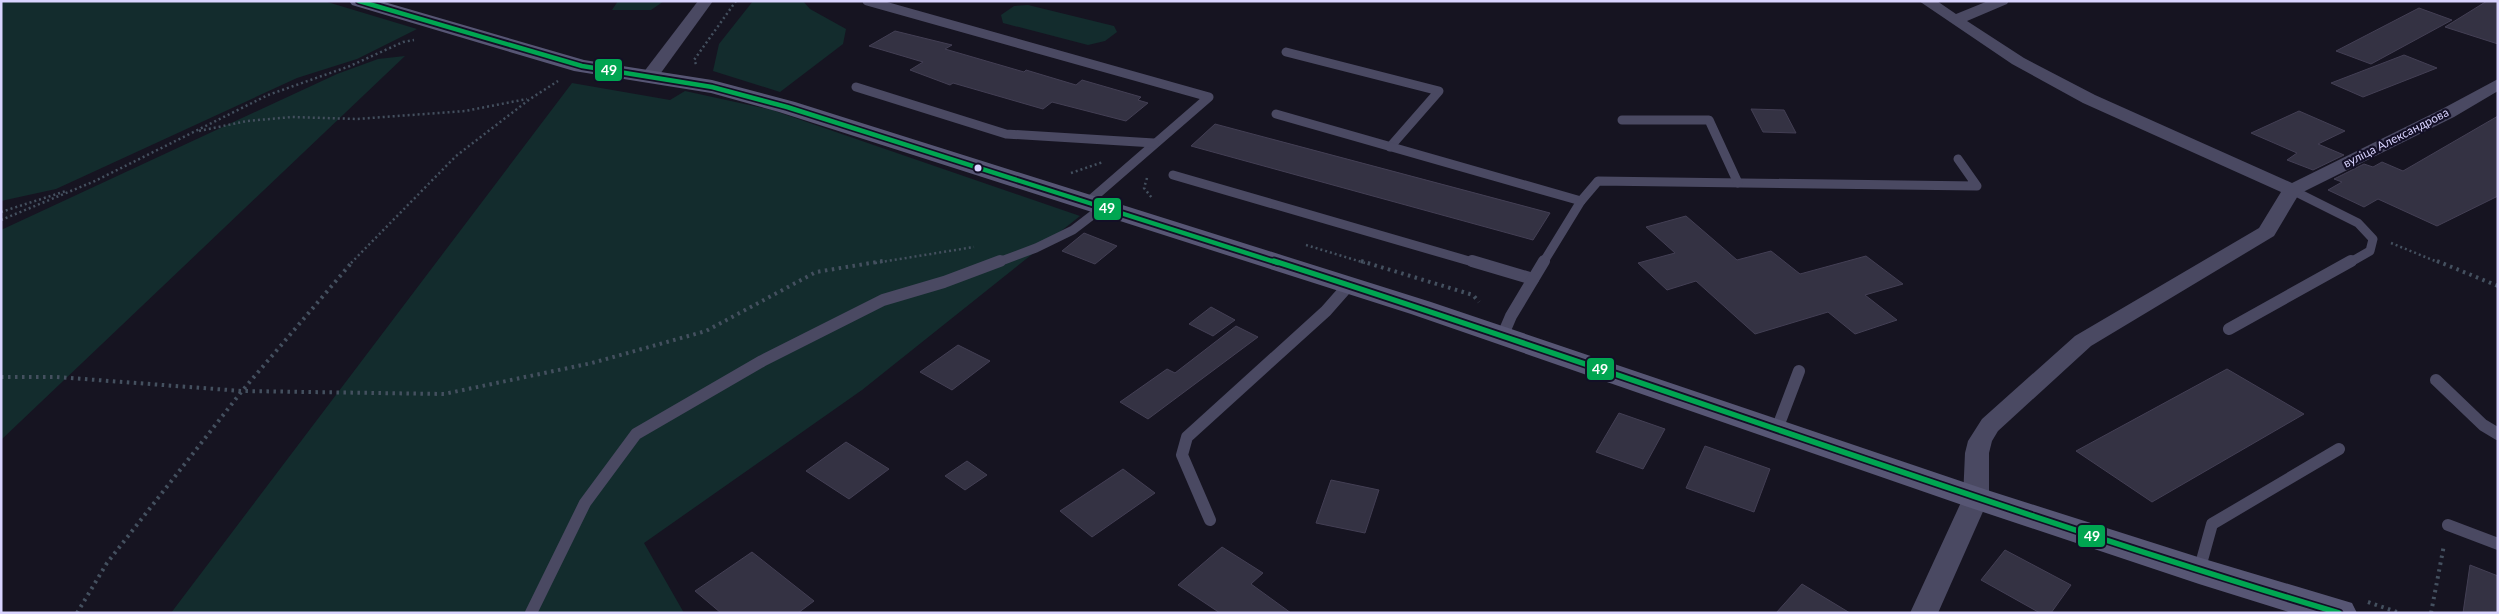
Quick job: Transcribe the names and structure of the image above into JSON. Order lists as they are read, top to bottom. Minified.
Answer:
{"streets":{"street":["вуліца Александрова"]},"lines":["transit line 49"]}
